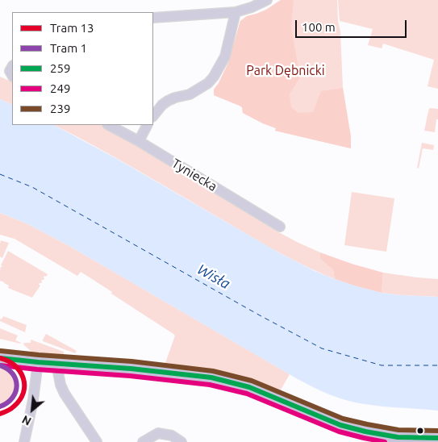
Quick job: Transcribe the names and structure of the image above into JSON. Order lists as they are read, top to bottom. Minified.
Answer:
{"streets":{"street":["Tyniecka"]},"water":["Wisła"],"parks":["Park Dębnicki"],"lines":["transit line 239","tram line 13","transit line 259","tram line 1","transit line 249"],"legend":["Tram 13","Tram 1","259","249","239"],"scale_bar":"100 m","north":"bottom left"}
